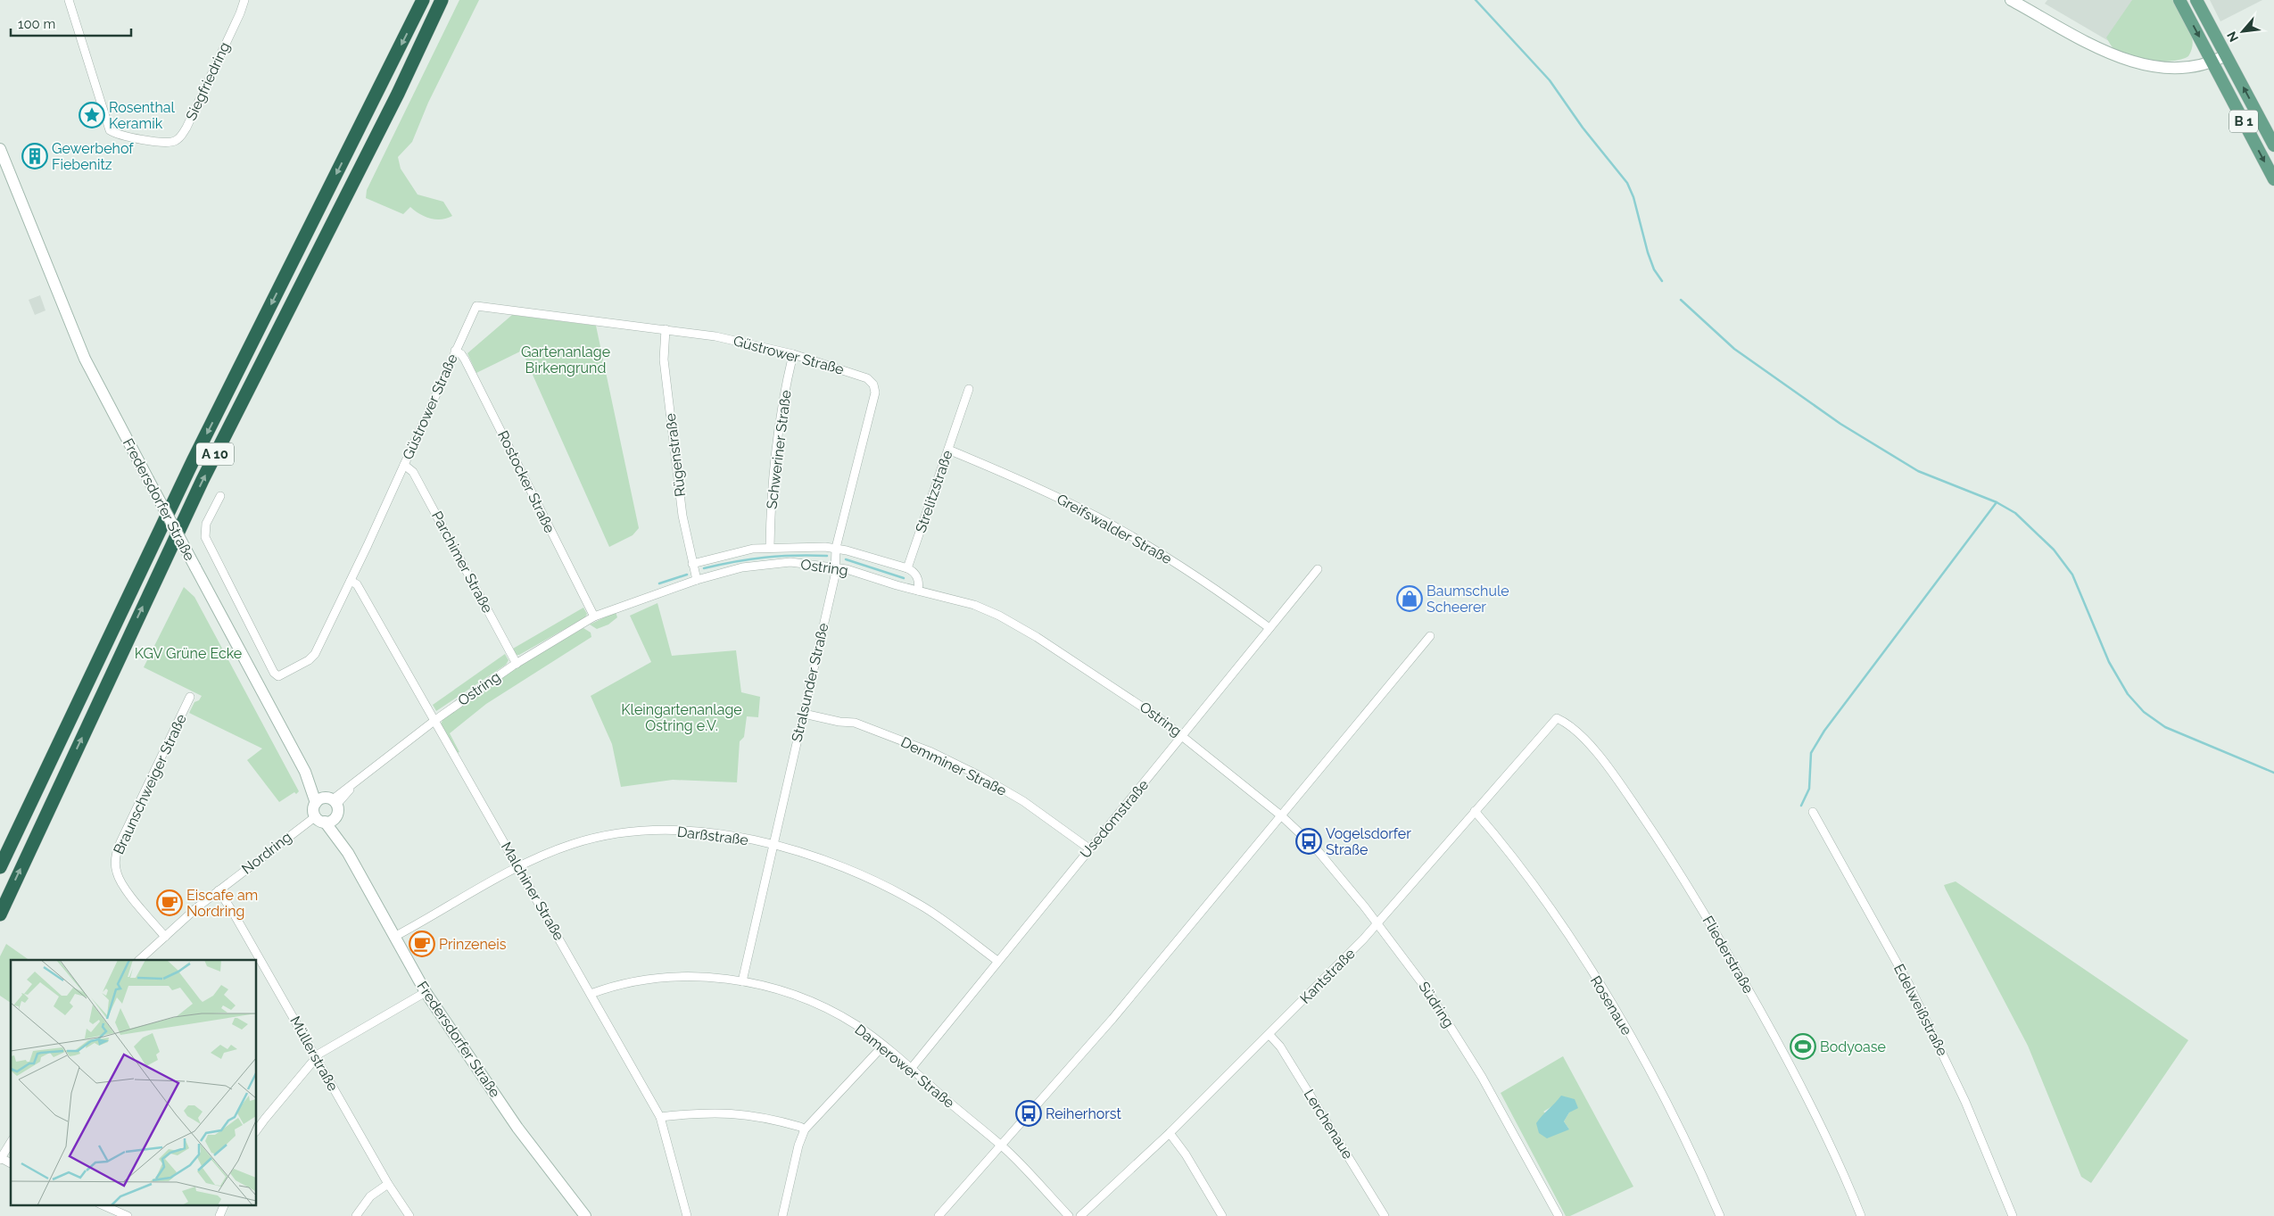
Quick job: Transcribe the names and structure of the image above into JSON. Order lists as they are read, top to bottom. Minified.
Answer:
{"streets":{"highway":["A 10"],"main road":["B 1"],"street":["Siegfriedring","Güstrower Straße","Schweriner Straße","Rügenstraße","Rostocker Straße","Strelitzstraße","Fredersdorfer Straße","Greifswalder Straße","Parchimer Straße","Ostring","Stralsunder Straße","Demminer Straße","Braunschweiger Straße","Usedomstraße","Darßstraße","Nordring","Malchiner Straße","Fliederstraße","Kantstraße","Südring","Rosenaue","Edelweißstraße","Müllerstraße","Damerower Straße","Lerchenaue"]},"crossings":[["Güstrower Straße","Schweriner Straße"],["Güstrower Straße","Rügenstraße"],["Güstrower Straße","Rostocker Straße"],["Güstrower Straße","Parchimer Straße"],["Güstrower Straße","Stralsunder Straße"],["Güstrower Straße","Malchiner Straße"],["Schweriner Straße","Ostring"],["Rügenstraße","Ostring"],["Rostocker Straße","Ostring"],["Strelitzstraße","Greifswalder Straße"],["Strelitzstraße","Ostring"],["Fredersdorfer Straße","Ostring"],["Fredersdorfer Straße","Darßstraße"],["Fredersdorfer Straße","Nordring"],["Greifswalder Straße","Usedomstraße"],["Parchimer Straße","Ostring"],["Ostring","Stralsunder Straße"],["Ostring","Usedomstraße"],["Ostring","Malchiner Straße"],["Ostring","Südring"],["Stralsunder Straße","Demminer Straße"],["Stralsunder Straße","Darßstraße"],["Stralsunder Straße","Damerower Straße"],["Demminer Straße","Usedomstraße"],["Braunschweiger Straße","Nordring"],["Usedomstraße","Darßstraße"],["Usedomstraße","Damerower Straße"],["Darßstraße","Malchiner Straße"],["Nordring","Müllerstraße"],["Malchiner Straße","Damerower Straße"],["Fliederstraße","Kantstraße"],["Kantstraße","Südring"],["Kantstraße","Rosenaue"],["Kantstraße","Lerchenaue"]],"parks":["Gartenanlage Birkengrund","KGV Grüne Ecke","Kleingartenanlage Ostring e.V."],"places":{"place":["Rosenthal Keramik"],"building":["Gewerbehof Fiebenitz"],"shop":["Baumschule Scheerer"],"bus stop":["Vogelsdorfer Straße","Reiherhorst"],"cafe":["Eiscafe am Nordring","Prinzeneis"],"sports":["Bodyoase"]},"scale_bar":"100 m","north":"bottom left"}
